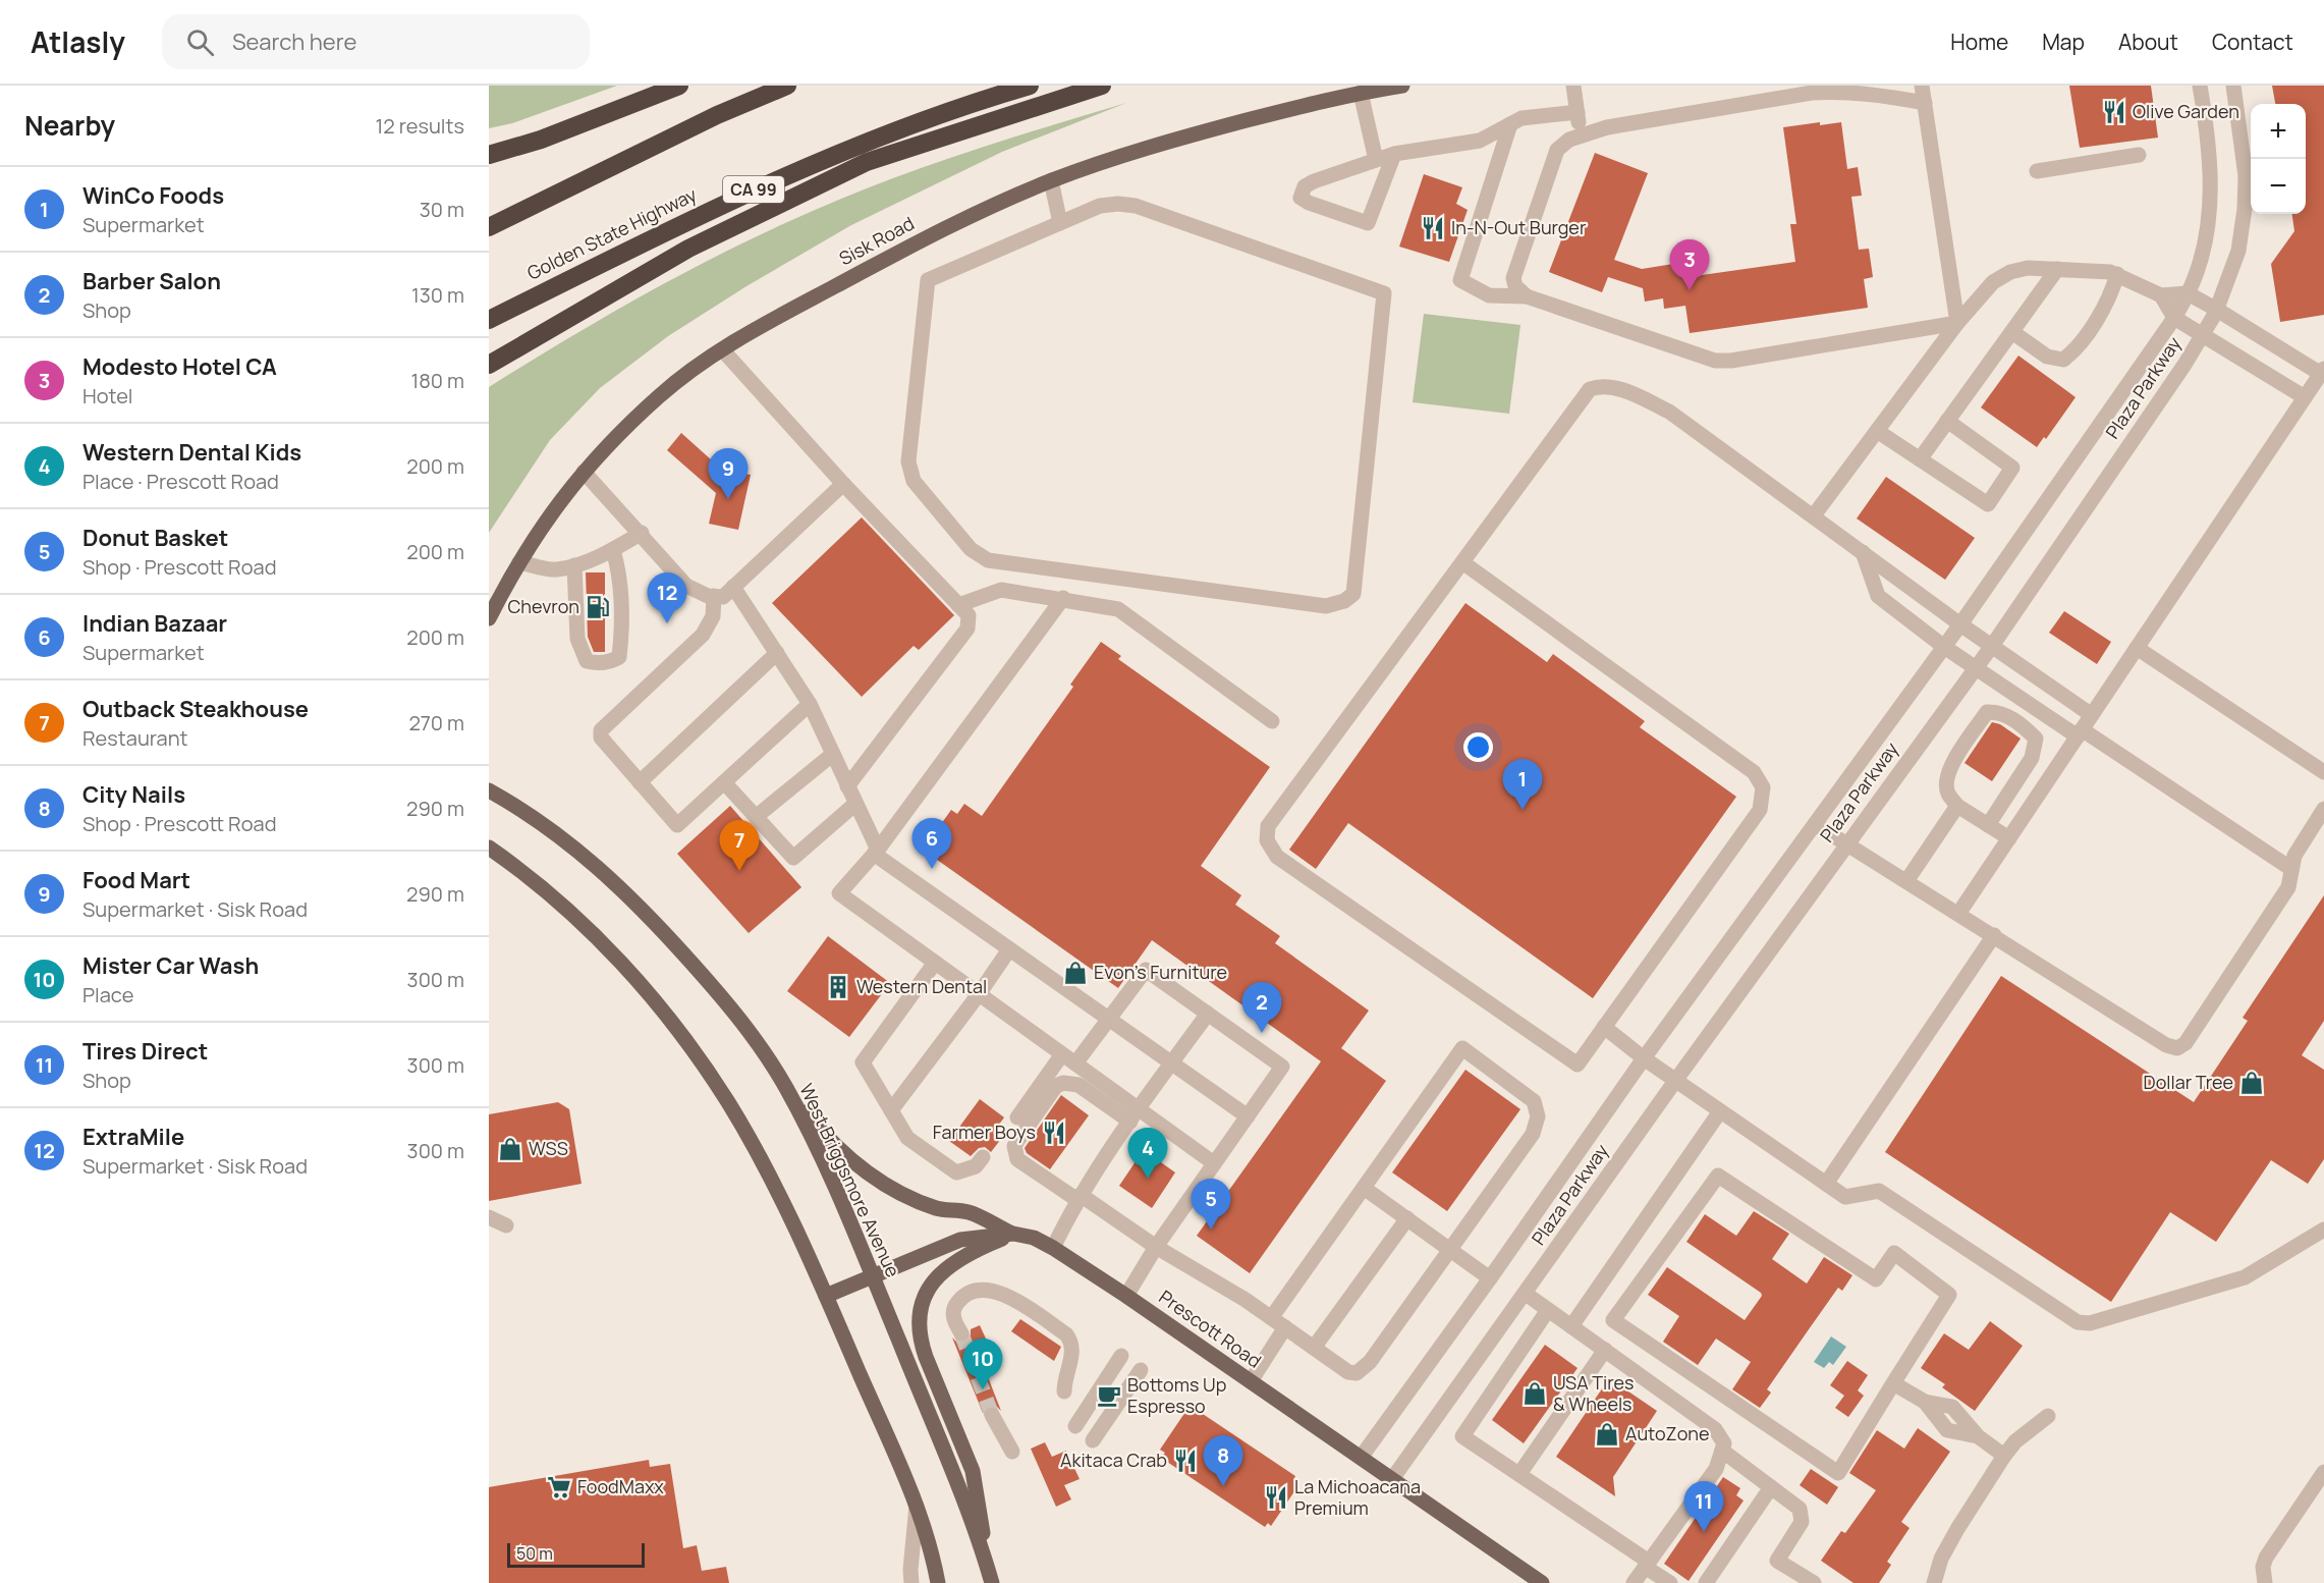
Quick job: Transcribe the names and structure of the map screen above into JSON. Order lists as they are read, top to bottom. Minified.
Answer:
{"streets":{"highway":["CA 99","Golden State Highway"],"main road":["Sisk Road","West Briggsmore Avenue","Prescott Road"],"street":["Plaza Parkway"]},"crossings":[["Plaza Parkway","Prescott Road"],["West Briggsmore Avenue","Prescott Road"]],"places":{"restaurant":["Olive Garden","In-N-Out Burger","Farmer Boys","Akitaca Crab","La Michoacana Premium"],"fuel station":["Chevron"],"shop":["Evon's Furniture","Dollar Tree","WSS","USA Tires & Wheels","AutoZone"],"building":["Western Dental"],"cafe":["Bottoms Up Espresso"],"supermarket":["FoodMaxx"]},"scale_bar":"50 m","page":{"header":"Atlasly","search":"Search here","nav":["Home","Map","About","Contact"],"heading":["Nearby","12 results"],"map_buttons":["+","−"],"list":[{"mark":"1","name":"WinCo Foods","note":"Supermarket","value":"30 m"},{"mark":"2","name":"Barber Salon","note":"Shop","value":"130 m"},{"mark":"3","name":"Modesto Hotel CA","note":"Hotel","value":"180 m"},{"mark":"4","name":"Western Dental Kids","note":"Place · Prescott Road","value":"200 m"},{"mark":"5","name":"Donut Basket","note":"Shop · Prescott Road","value":"200 m"},{"mark":"6","name":"Indian Bazaar","note":"Supermarket","value":"200 m"},{"mark":"7","name":"Outback Steakhouse","note":"Restaurant","value":"270 m"},{"mark":"8","name":"City Nails","note":"Shop · Prescott Road","value":"290 m"},{"mark":"9","name":"Food Mart","note":"Supermarket · Sisk Road","value":"290 m"},{"mark":"10","name":"Mister Car Wash","note":"Place","value":"300 m"},{"mark":"11","name":"Tires Direct","note":"Shop","value":"300 m"},{"mark":"12","name":"ExtraMile","note":"Supermarket · Sisk Road","value":"300 m"}],"pins":["3","9","12","1","6","7","2","4","5","10","8","11"],"scale":"50 m"}}
